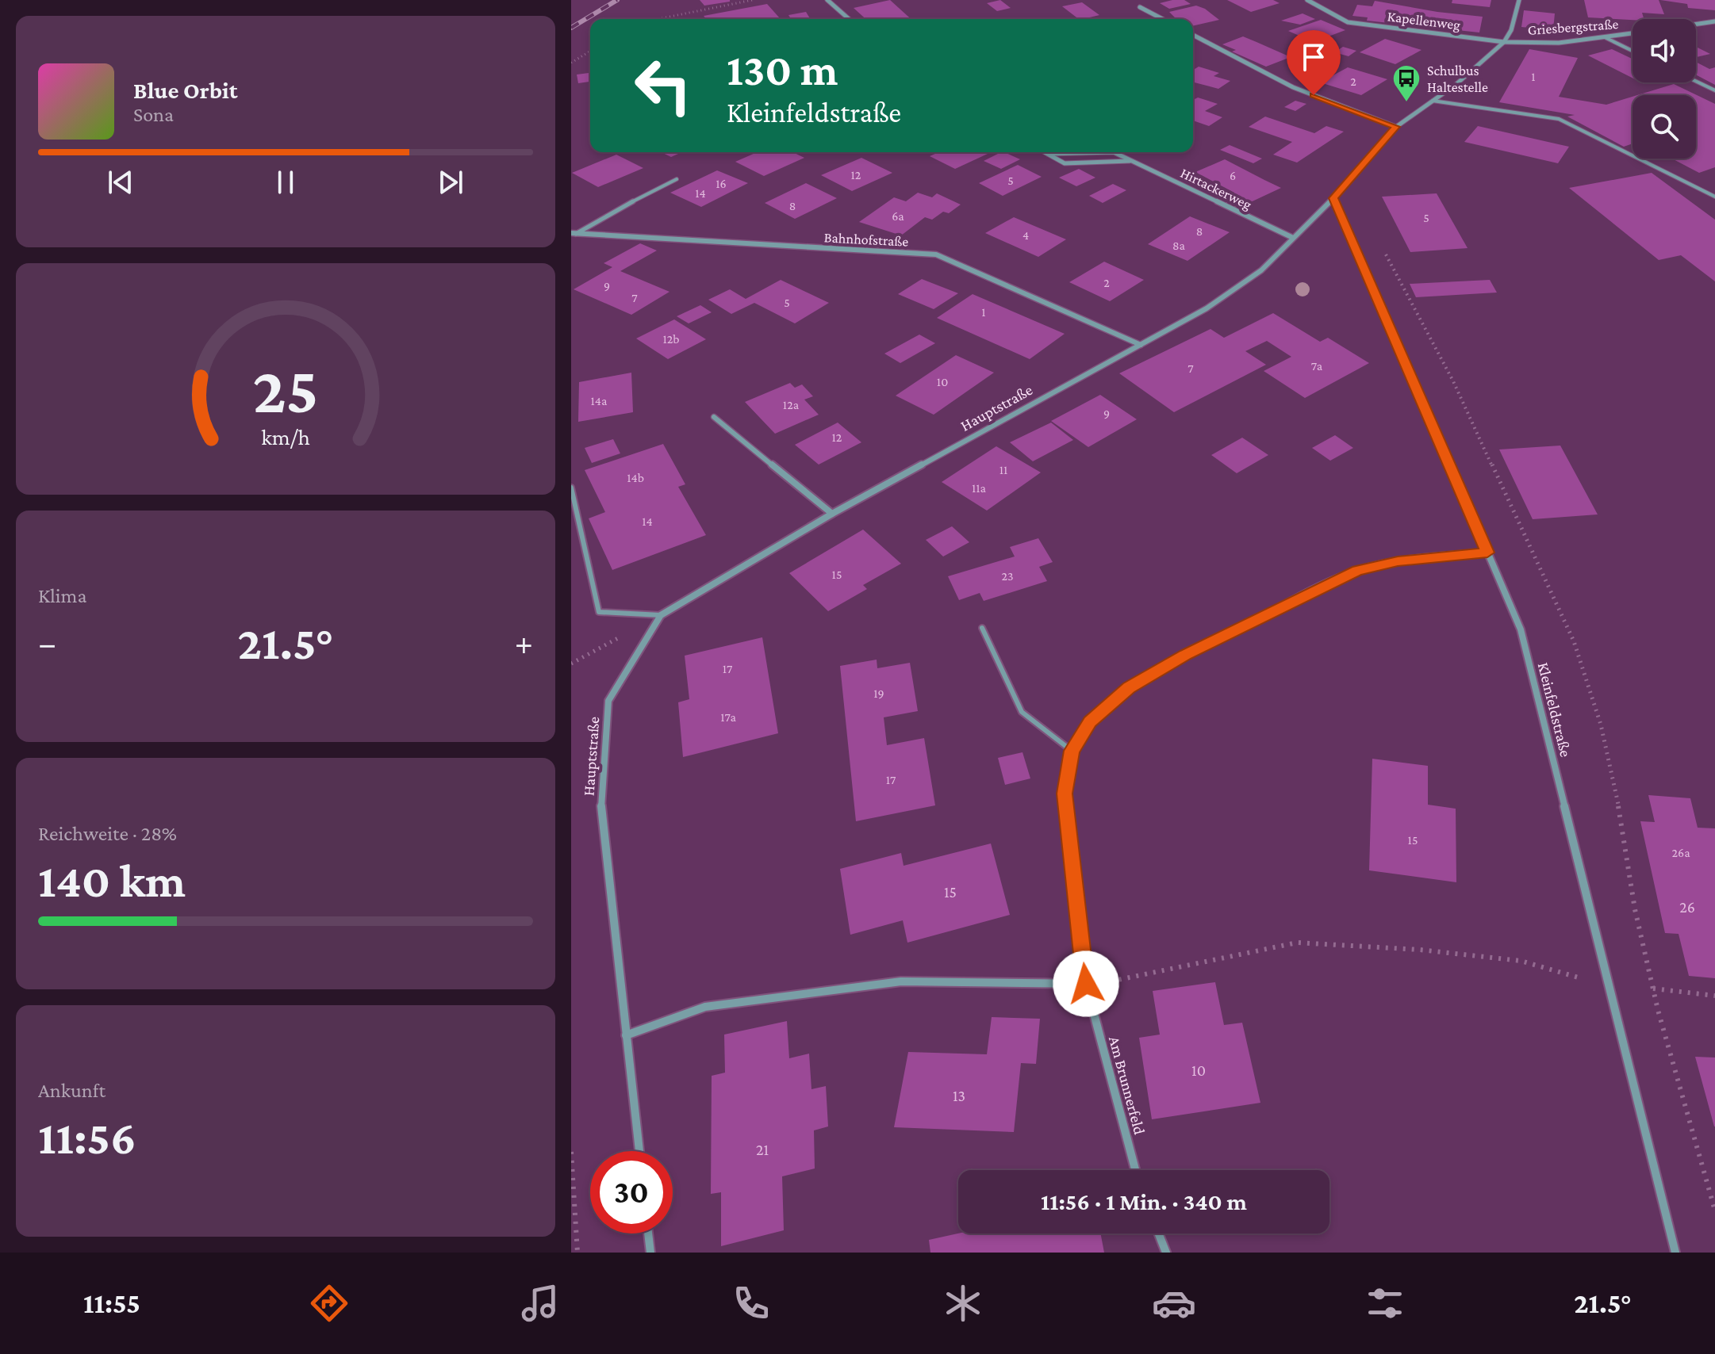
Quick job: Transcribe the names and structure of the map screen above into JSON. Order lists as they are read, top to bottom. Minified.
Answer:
{"streets":{"street":["Kapellenweg","Griesbergstraße","Hirtackerweg","Bahnhofstraße","Hauptstraße","Kleinfeldstraße","Am Brunnerfeld"]},"crossings":[["Kapellenweg","Griesbergstraße"],["Kapellenweg","Hauptstraße"],["Griesbergstraße","Hauptstraße"],["Hirtackerweg","Hauptstraße"],["Bahnhofstraße","Hauptstraße"],["Hauptstraße","Kleinfeldstraße"],["Kleinfeldstraße","Am Brunnerfeld"]],"places":{"bus stop":["Schulbus Haltestelle"]},"house_numbers":["1","2","12","6","5","16","14","8","6a","5","8","4","8a","2","9","7","5","1","12b","7a","7","10","14a","12a","9","12","11","14b","11a","14","15","23","17","19","17a","17","15","26a","15","26","10","13","21"],"page":{"turn":["130 m","Kleinfeldstraße"],"song":["Blue Orbit","Sona"],"tile":["Klima",["Reichweite · 28%","140 km"],["Ankunft","11:56"]],"heat":["−","21.5°","+"],"limit":"30","trip":"11:56 · 1 Min. · 340 m","tabs":["11:55","21.5°"],"gauge":["25","km/h"]}}
